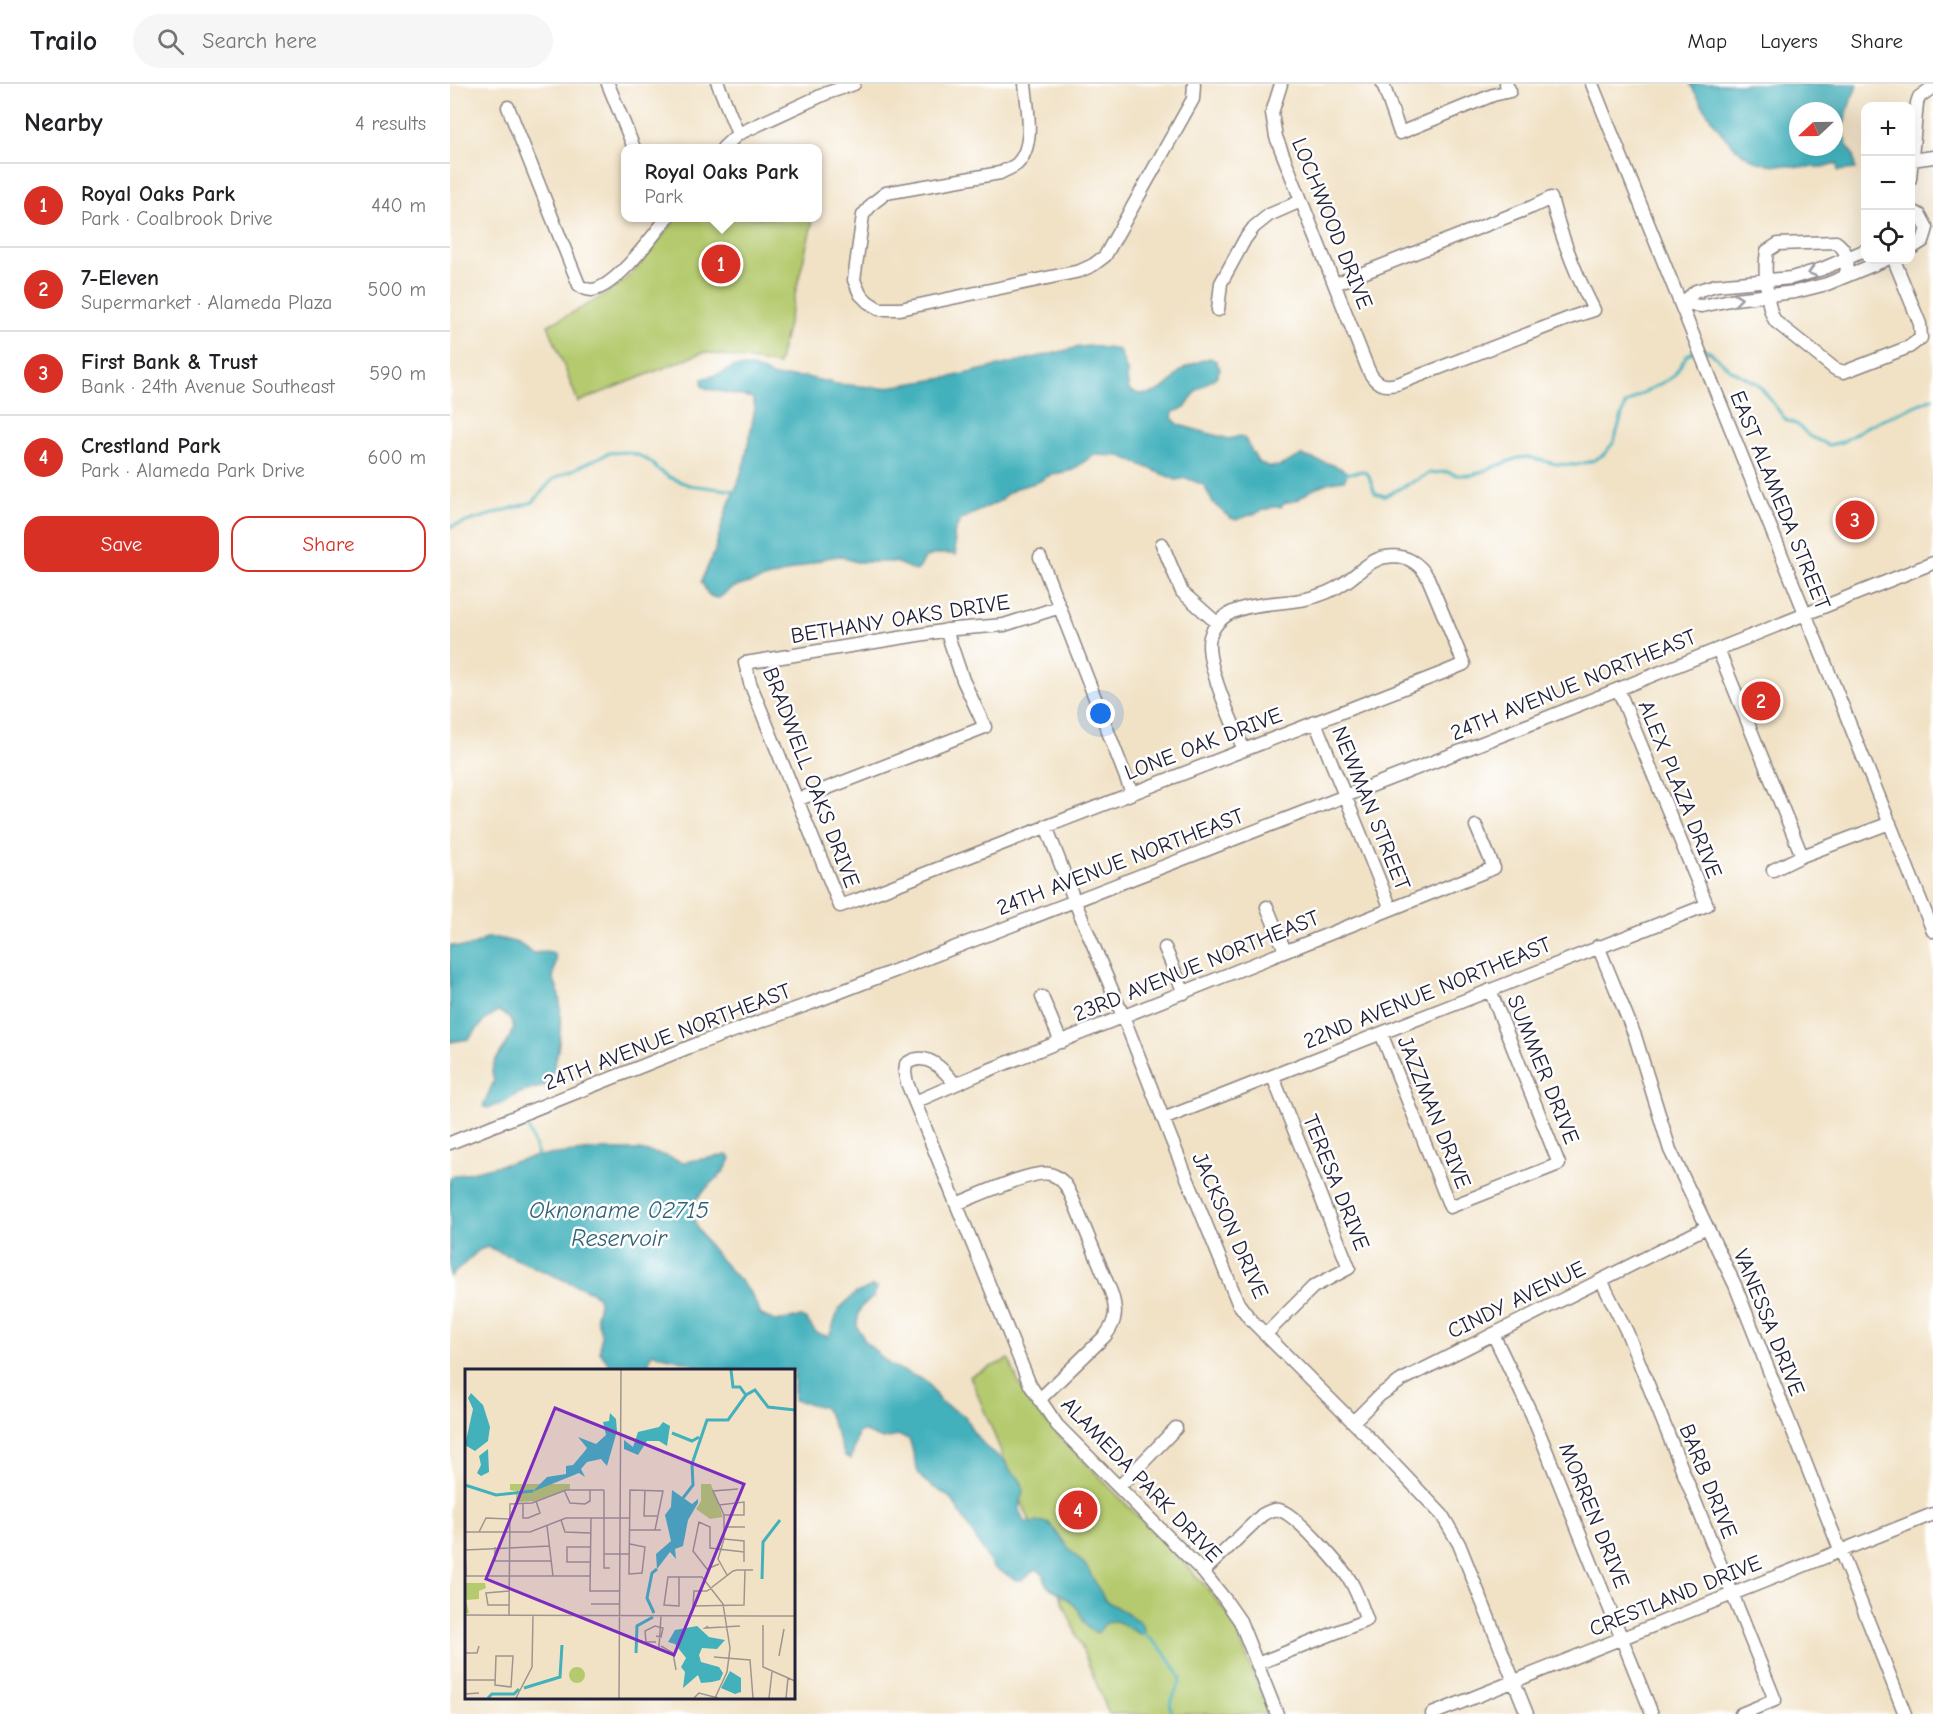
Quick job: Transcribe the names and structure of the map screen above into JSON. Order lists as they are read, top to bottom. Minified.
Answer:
{"streets":{"street":["LOCHWOOD DRIVE","EAST ALAMEDA STREET","BETHANY OAKS DRIVE","24TH AVENUE NORTHEAST","LONE OAK DRIVE","BRADWELL OAKS DRIVE","ALEX PLAZA DRIVE","NEWMAN STREET","23RD AVENUE NORTHEAST","22ND AVENUE NORTHEAST","SUMMER DRIVE","JAZZMAN DRIVE","TERESA DRIVE","JACKSON DRIVE","CINDY AVENUE","VANESSA DRIVE","ALAMEDA PARK DRIVE","BARB DRIVE","MORREN DRIVE","CRESTLAND DRIVE"]},"crossings":[["EAST ALAMEDA STREET","24TH AVENUE NORTHEAST"],["BETHANY OAKS DRIVE","BRADWELL OAKS DRIVE"],["24TH AVENUE NORTHEAST","ALEX PLAZA DRIVE"],["24TH AVENUE NORTHEAST","NEWMAN STREET"],["24TH AVENUE NORTHEAST","JACKSON DRIVE"],["LONE OAK DRIVE","BRADWELL OAKS DRIVE"],["LONE OAK DRIVE","NEWMAN STREET"],["LONE OAK DRIVE","JACKSON DRIVE"],["ALEX PLAZA DRIVE","22ND AVENUE NORTHEAST"],["NEWMAN STREET","23RD AVENUE NORTHEAST"],["23RD AVENUE NORTHEAST","JACKSON DRIVE"],["23RD AVENUE NORTHEAST","ALAMEDA PARK DRIVE"],["22ND AVENUE NORTHEAST","SUMMER DRIVE"],["22ND AVENUE NORTHEAST","JAZZMAN DRIVE"],["22ND AVENUE NORTHEAST","TERESA DRIVE"],["22ND AVENUE NORTHEAST","JACKSON DRIVE"],["22ND AVENUE NORTHEAST","VANESSA DRIVE"],["SUMMER DRIVE","JAZZMAN DRIVE"],["TERESA DRIVE","JACKSON DRIVE"],["JACKSON DRIVE","CINDY AVENUE"],["JACKSON DRIVE","CRESTLAND DRIVE"],["CINDY AVENUE","VANESSA DRIVE"],["CINDY AVENUE","BARB DRIVE"],["CINDY AVENUE","MORREN DRIVE"],["VANESSA DRIVE","CRESTLAND DRIVE"],["BARB DRIVE","CRESTLAND DRIVE"],["MORREN DRIVE","CRESTLAND DRIVE"]],"water":["Oknoname 02715 Reservoir"],"north":"left","page":{"header":"Trailo","search":"Search here","nav":["Map","Layers","Share"],"heading":["Nearby","4 results"],"map_buttons":["+","−"],"popup":["Royal Oaks Park","Park"],"list":[{"mark":"1","name":"Royal Oaks Park","note":"Park · Coalbrook Drive","value":"440 m"},{"mark":"2","name":"7-Eleven","note":"Supermarket · Alameda Plaza","value":"500 m"},{"mark":"3","name":"First Bank & Trust","note":"Bank · 24th Avenue Southeast","value":"590 m"},{"mark":"4","name":"Crestland Park","note":"Park · Alameda Park Drive","value":"600 m"}],"pins":["1","3","2","4"],"buttons":["Save","Share"]}}
